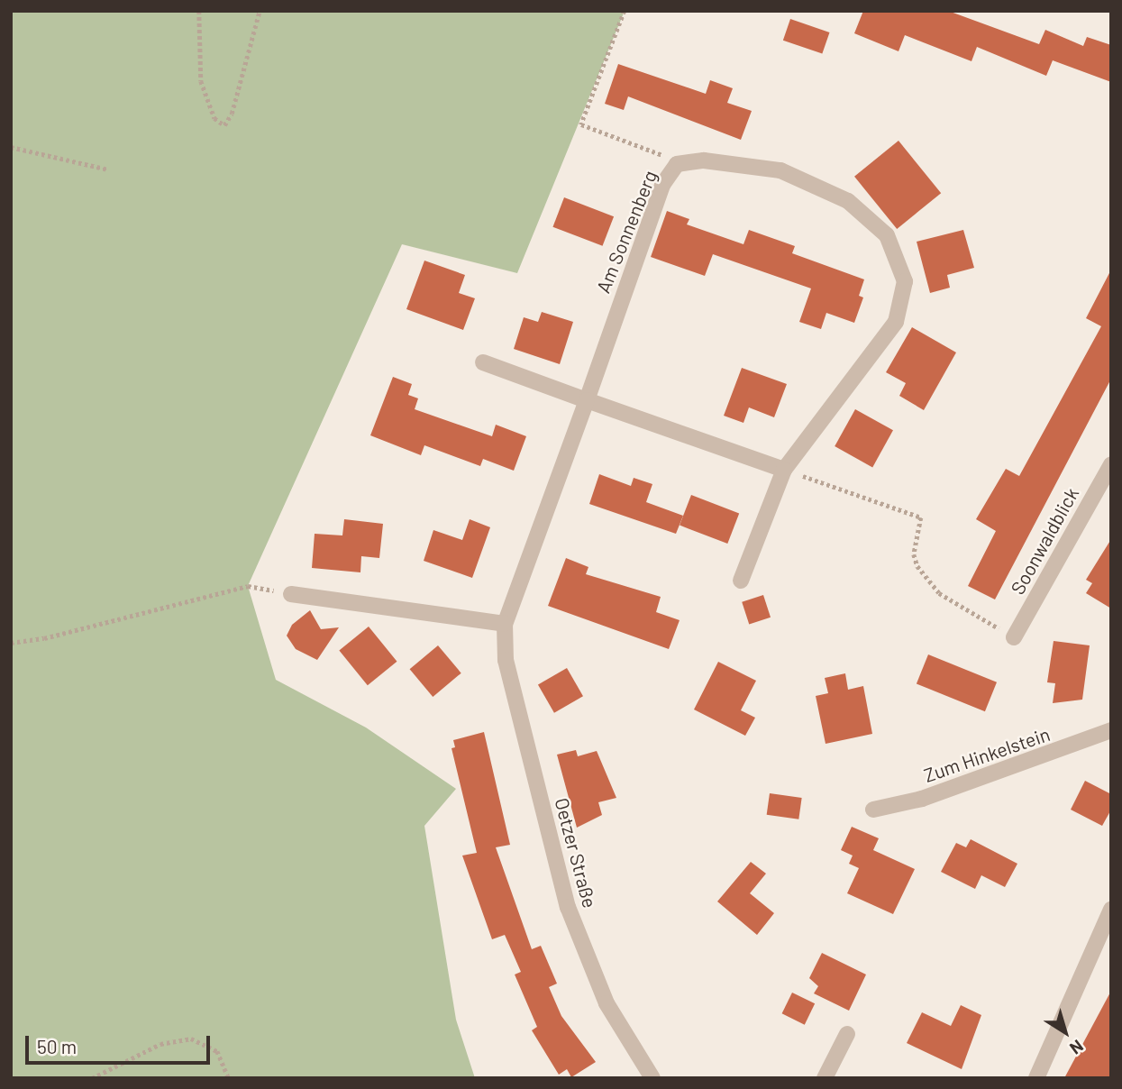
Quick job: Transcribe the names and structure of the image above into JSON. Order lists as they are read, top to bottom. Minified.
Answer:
{"streets":{"street":["Am Sonnenberg","Soonwaldblick","Zum Hinkelstein","Oetzer Straße"]},"crossings":[["Am Sonnenberg","Oetzer Straße"]],"scale_bar":"50 m","north":"bottom right"}
